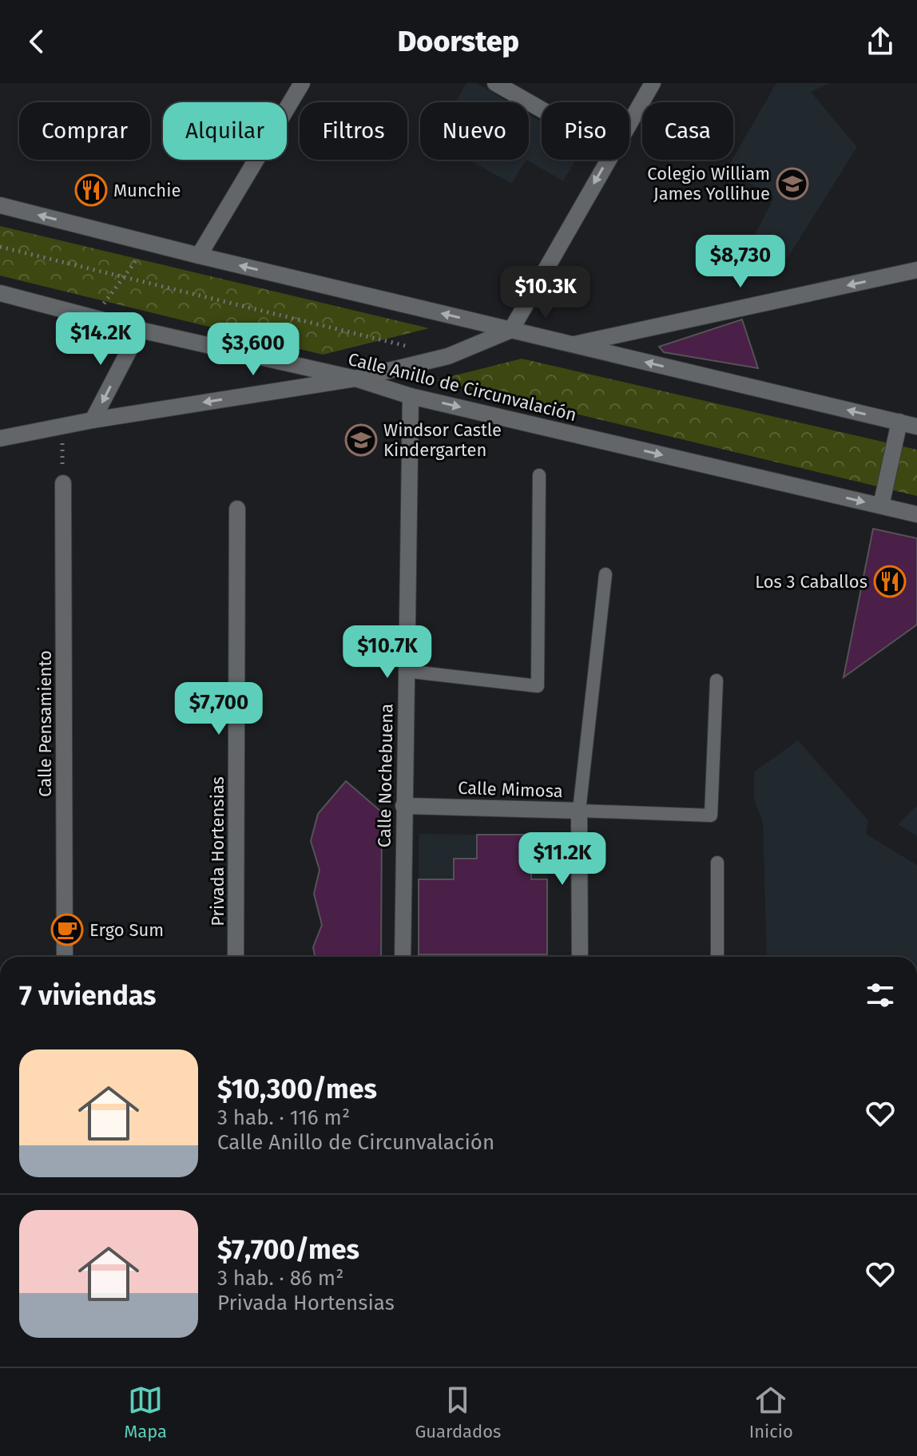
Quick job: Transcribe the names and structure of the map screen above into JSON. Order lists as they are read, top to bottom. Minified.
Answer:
{"streets":{"street":["Calle Anillo de Circunvalación","Calle Pensamiento","Calle Nochebuena","Calle Mimosa","Privada Hortensias"]},"crossings":[["Calle Anillo de Circunvalación","Calle Nochebuena"],["Calle Nochebuena","Calle Mimosa"]],"places":{"school or university":["Colegio William James Yollihue","Windsor Castle Kindergarten"],"restaurant":["Munchie","Los 3 Caballos"],"cafe":["Ergo Sum"]},"page":{"header":"Doorstep","chip":["Comprar","Alquilar","Filtros","Nuevo","Piso","Casa"],"price":["$8,730","$10.3K","$14.2K","$3,600","$10.7K","$7,700","$11.2K"],"heading":"7 viviendas","list":[{"name":"$10,300/mes","note":"3 hab. · 116 m² · Calle Anillo de Circunvalación"},{"name":"$7,700/mes","note":"3 hab. · 86 m² · Privada Hortensias"}],"tabs":["Mapa","Guardados","Inicio"]}}
